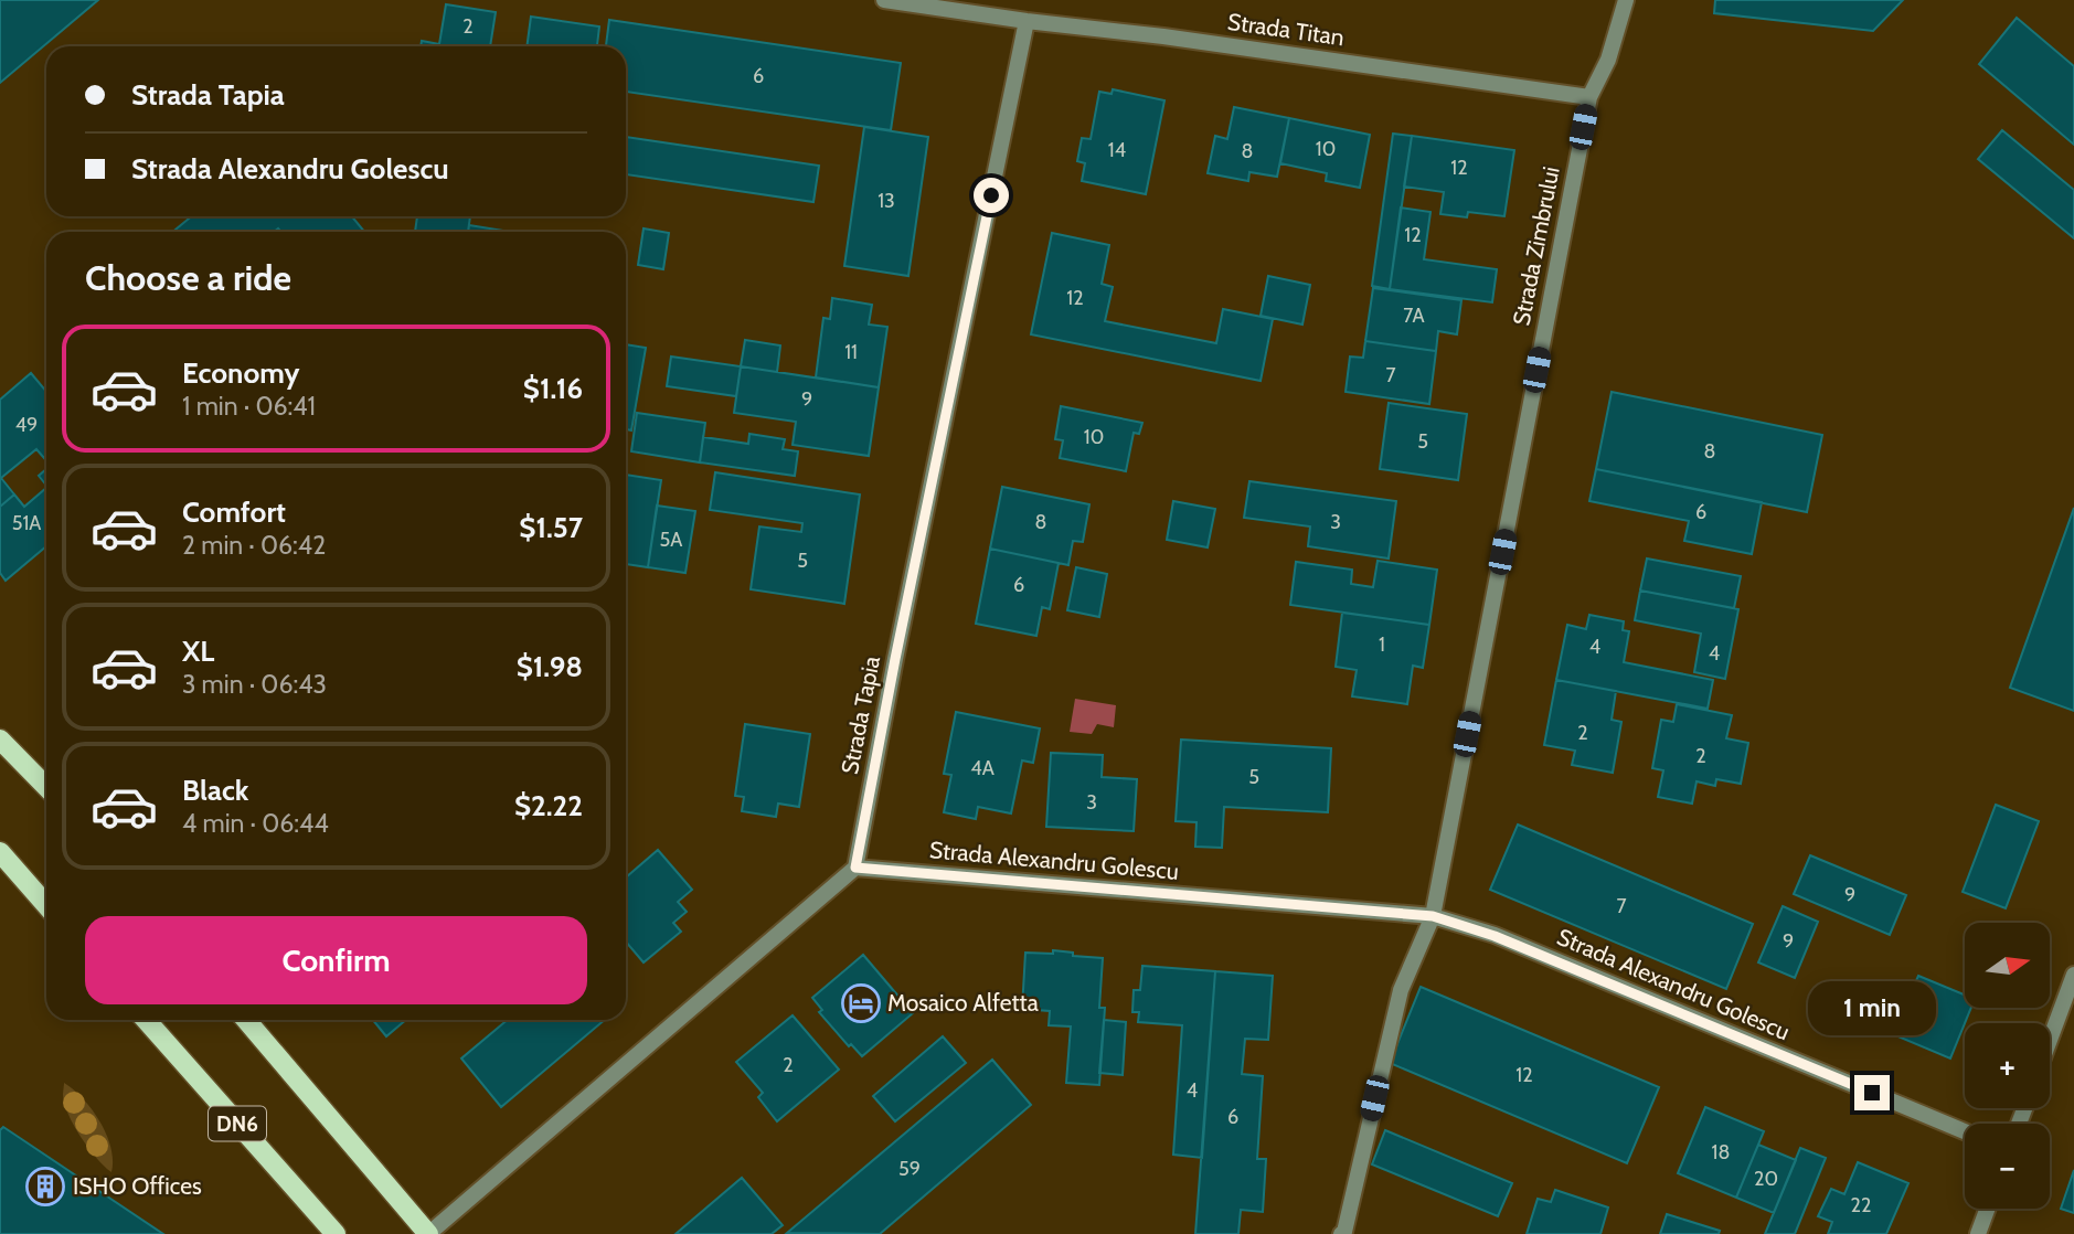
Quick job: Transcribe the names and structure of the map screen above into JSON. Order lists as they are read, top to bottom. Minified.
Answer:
{"streets":{"main road":["DN6"],"street":["Strada Titan","Strada Zimbrului","Strada Tapia","Strada Alexandru Golescu"]},"crossings":[["Strada Titan","Strada Zimbrului"],["Strada Titan","Strada Tapia"],["Strada Zimbrului","Strada Alexandru Golescu"],["Strada Tapia","Strada Alexandru Golescu"]],"places":{"hotel":["Mosaico Alfetta"],"building":["ISHO Offices"]},"house_numbers":["2","6","10","14","8","12","13","12","12","7A","11","7","9","49","10","5","8","6","8","3","51A","5A","5","6","1","4","4","2","2","4A","5","3","9","7","9","2","12","4","6","18","59","20","22"],"north":"right","page":{"banner":["Strada Tapia","Strada Alexandru Golescu"],"heading":"Choose a ride","list":[{"name":"Economy","note":"1 min · 06:41","value":"$1.16"},{"name":"Comfort","note":"2 min · 06:42","value":"$1.57"},{"name":"XL","note":"3 min · 06:43","value":"$1.98"},{"name":"Black","note":"4 min · 06:44","value":"$2.22"}],"buttons":"Confirm","map_buttons":["+","−"],"bubble":"1 min"}}
